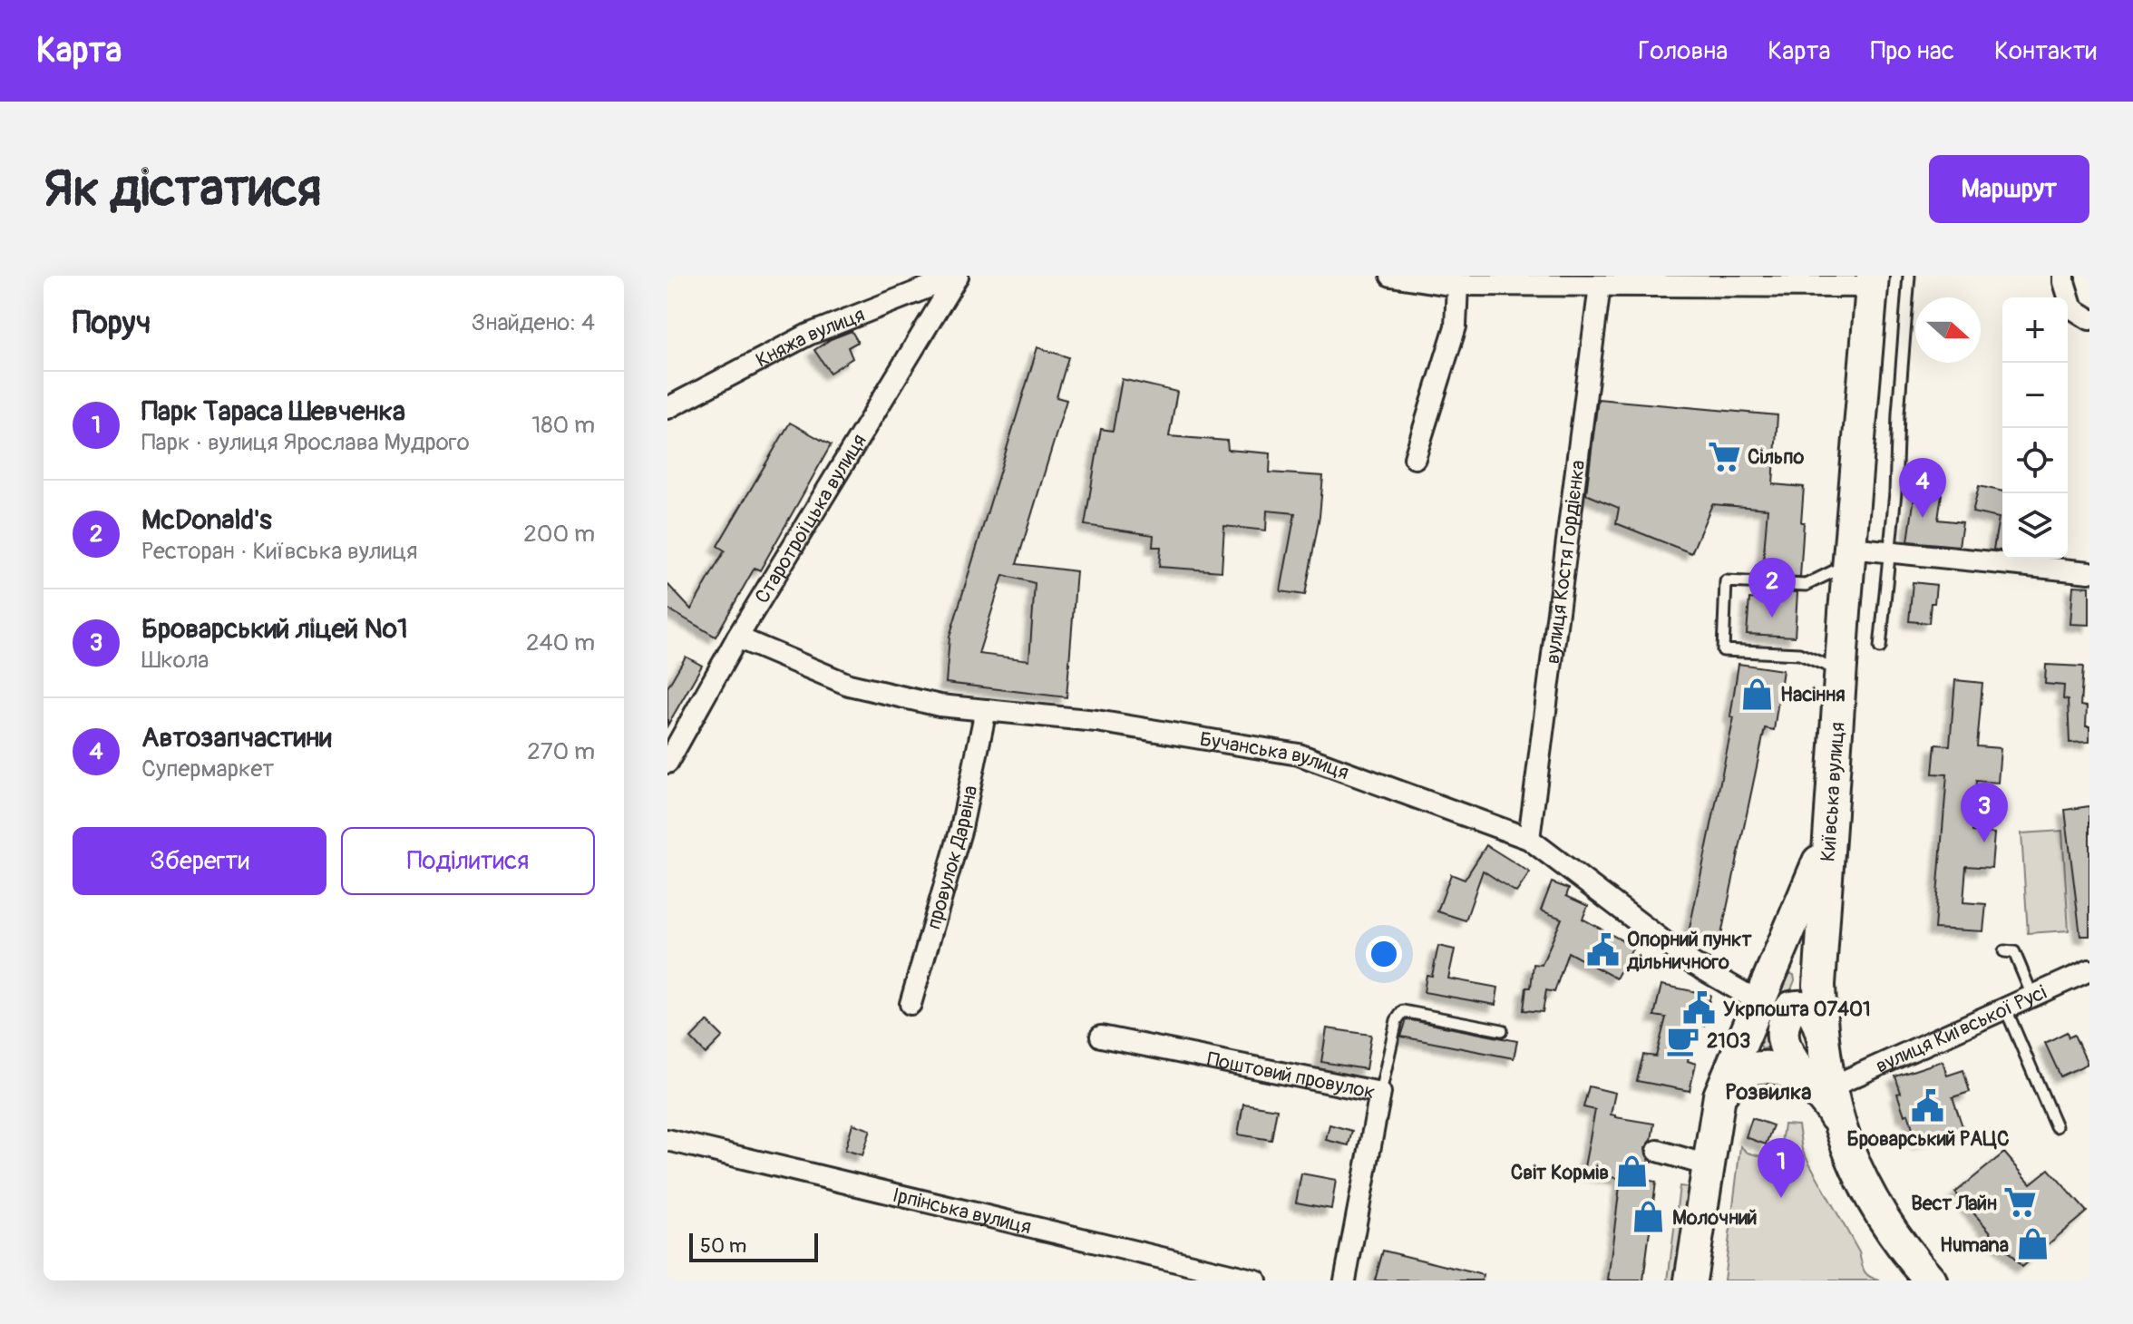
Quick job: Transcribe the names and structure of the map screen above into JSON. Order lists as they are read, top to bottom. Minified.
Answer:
{"streets":{"main road":["Київська вулиця"],"street":["Княжа вулиця","Старотроїцька вулиця","вулиця Костя Гордієнка","Бучанська вулиця","провулок Дарвіна","вулиця Київської Русі","Поштовий провулок","Ірпінська вулиця"]},"crossings":[["Княжа вулиця","Старотроїцька вулиця"],["Старотроїцька вулиця","Бучанська вулиця"],["вулиця Костя Гордієнка","Бучанська вулиця"],["Бучанська вулиця","провулок Дарвіна"],["Київська вулиця","вулиця Київської Русі"]],"districts":["Розвилка"],"places":{"supermarket":["Сільпо","Вест Лайн"],"shop":["Насіння","Світ Кормів","Молочний","Humana"],"public building":["Опорний пункт дільничного","Укрпошта 07401","Броварський РАЦС"],"cafe":["2103"]},"scale_bar":"50 m","north":"right","page":{"header":"Карта","nav":["Головна","Карта","Про нас","Контакти"],"buttons":["Маршрут",["Зберегти","Поділитися"]],"title":"Як дістатися","heading":["Поруч","Знайдено: 4"],"map_buttons":["+","−"],"list":[{"mark":"1","name":"Парк Тараса Шевченка","note":"Парк · вулиця Ярослава Мудрого","value":"180 m"},{"mark":"2","name":"McDonald's","note":"Ресторан · Київська вулиця","value":"200 m"},{"mark":"3","name":"Броварський ліцей №1","note":"Школа","value":"240 m"},{"mark":"4","name":"Автозапчастини","note":"Супермаркет","value":"270 m"}],"pins":["4","2","3","1"],"scale":"50 m"}}
